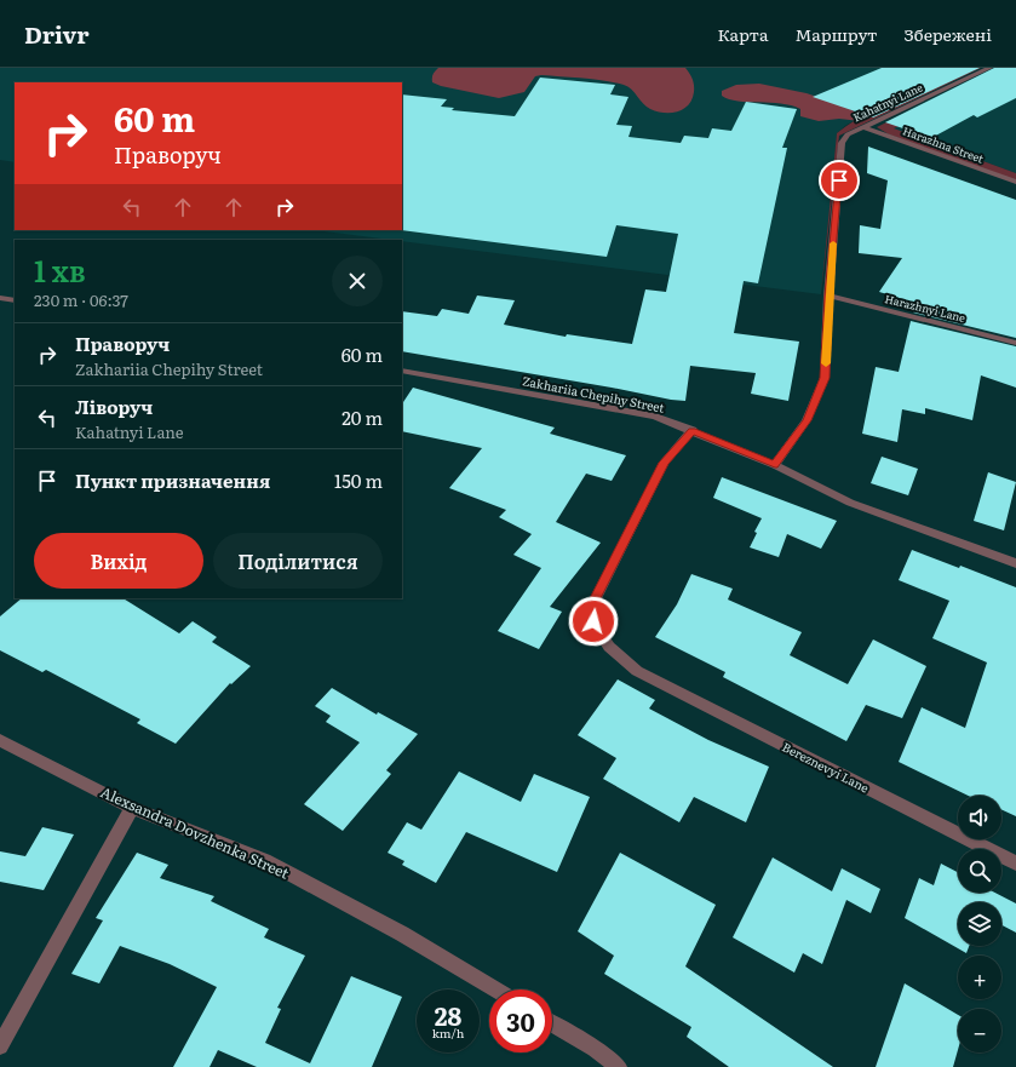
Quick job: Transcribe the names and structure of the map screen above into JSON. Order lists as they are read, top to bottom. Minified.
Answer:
{"streets":{"street":["Kahatnyi Lane","Harazhna Street","Harazhnyi Lane","Zakhariia Chepihy Street","Bereznevyi Lane","Alexsandra Dovzhenka Street"]},"crossings":[["Kahatnyi Lane","Harazhna Street"],["Kahatnyi Lane","Harazhnyi Lane"],["Kahatnyi Lane","Zakhariia Chepihy Street"],["Zakhariia Chepihy Street","Bereznevyi Lane"]],"page":{"header":"Drivr","nav":["Карта","Маршрут","Збережені"],"turn":["60 m","Праворуч"],"heading":["1 хв","230 m · 06:37"],"list":[{"name":"Праворуч","note":"Zakhariia Chepihy Street","value":"60 m"},{"name":"Ліворуч","note":"Kahatnyi Lane","value":"20 m"},{"name":"Пункт призначення","value":"150 m"}],"buttons":["Вихід","Поділитися"],"map_buttons":["+","−"],"speed":"28 km/h","limit":"30"}}
